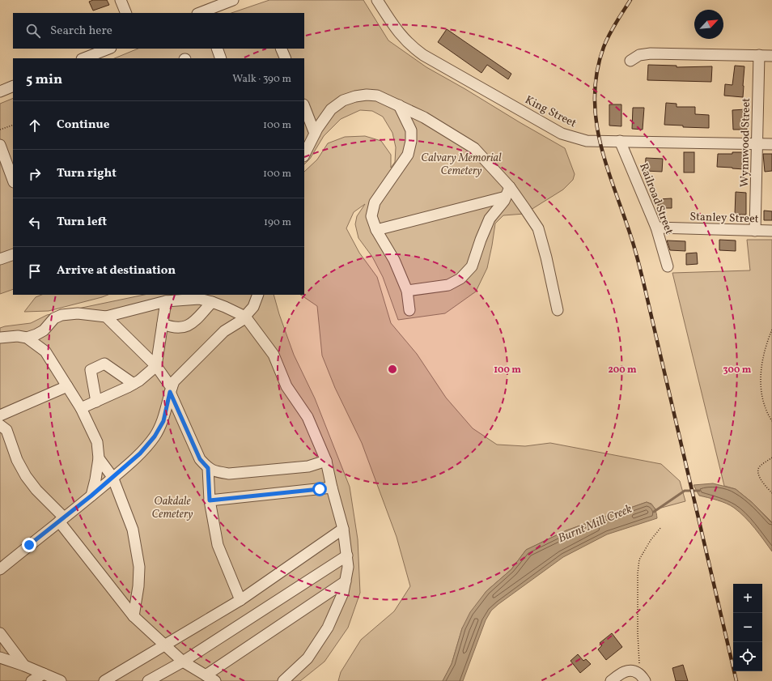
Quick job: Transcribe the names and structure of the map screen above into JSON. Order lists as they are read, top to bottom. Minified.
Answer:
{"streets":{"street":["King Street","Wynnwood Street","Railroad Street","Stanley Street"]},"crossings":[["King Street","Wynnwood Street"],["King Street","Railroad Street"],["Wynnwood Street","Stanley Street"],["Railroad Street","Stanley Street"]],"water":["Burnt Mill Creek"],"parks":["Calvary Memorial Cemetery","Oakdale Cemetery"],"north":"top right","page":{"search":"Search here","heading":["5 min","Walk · 390 m"],"list":[["Continue","100 m"],["Turn right","100 m"],["Turn left","190 m"],"Arrive at destination"],"map_buttons":["+","−"]},"rings":["100 m","200 m","300 m"]}
